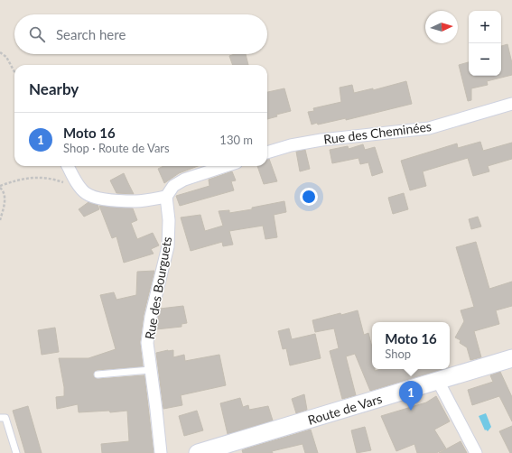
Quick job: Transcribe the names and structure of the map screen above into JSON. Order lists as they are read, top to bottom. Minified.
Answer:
{"streets":{"main road":["Route de Vars"],"street":["Rue des Cheminées","Rue des Bourguets"]},"north":"right","page":{"map_buttons":["+","−"],"search":"Search here","heading":"Nearby","list":[{"mark":"1","name":"Moto 16","note":"Shop · Route de Vars","value":"130 m"}],"popup":["Moto 16","Shop"],"pins":"1"}}
